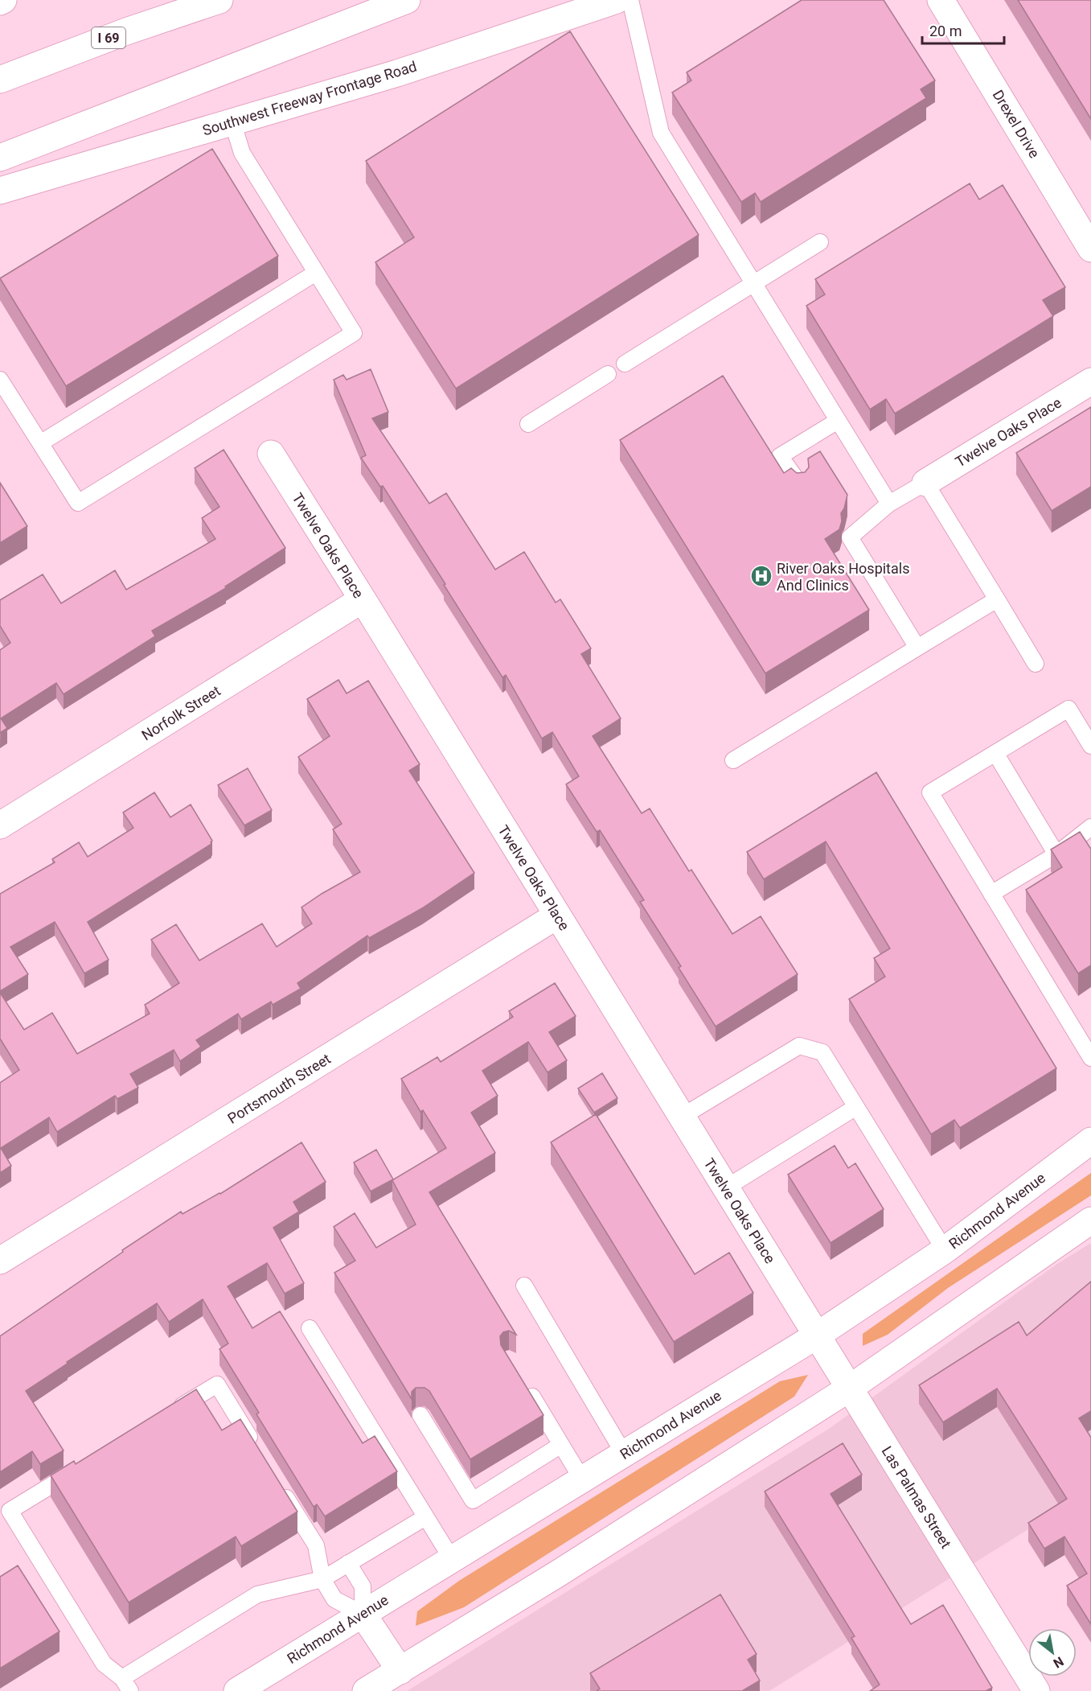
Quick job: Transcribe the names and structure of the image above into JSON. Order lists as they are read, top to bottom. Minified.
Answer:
{"streets":{"main road":["I 69","Southwest Freeway Frontage Road","Drexel Drive","Twelve Oaks Place","Norfolk Street","Portsmouth Street","Richmond Avenue","Las Palmas Street"]},"crossings":[["Twelve Oaks Place","Norfolk Street"],["Twelve Oaks Place","Portsmouth Street"],["Twelve Oaks Place","Las Palmas Street"],["Richmond Avenue","Las Palmas Street"]],"places":{"hospital":["River Oaks Hospitals And Clinics"]},"scale_bar":"20 m","north":"bottom right"}
